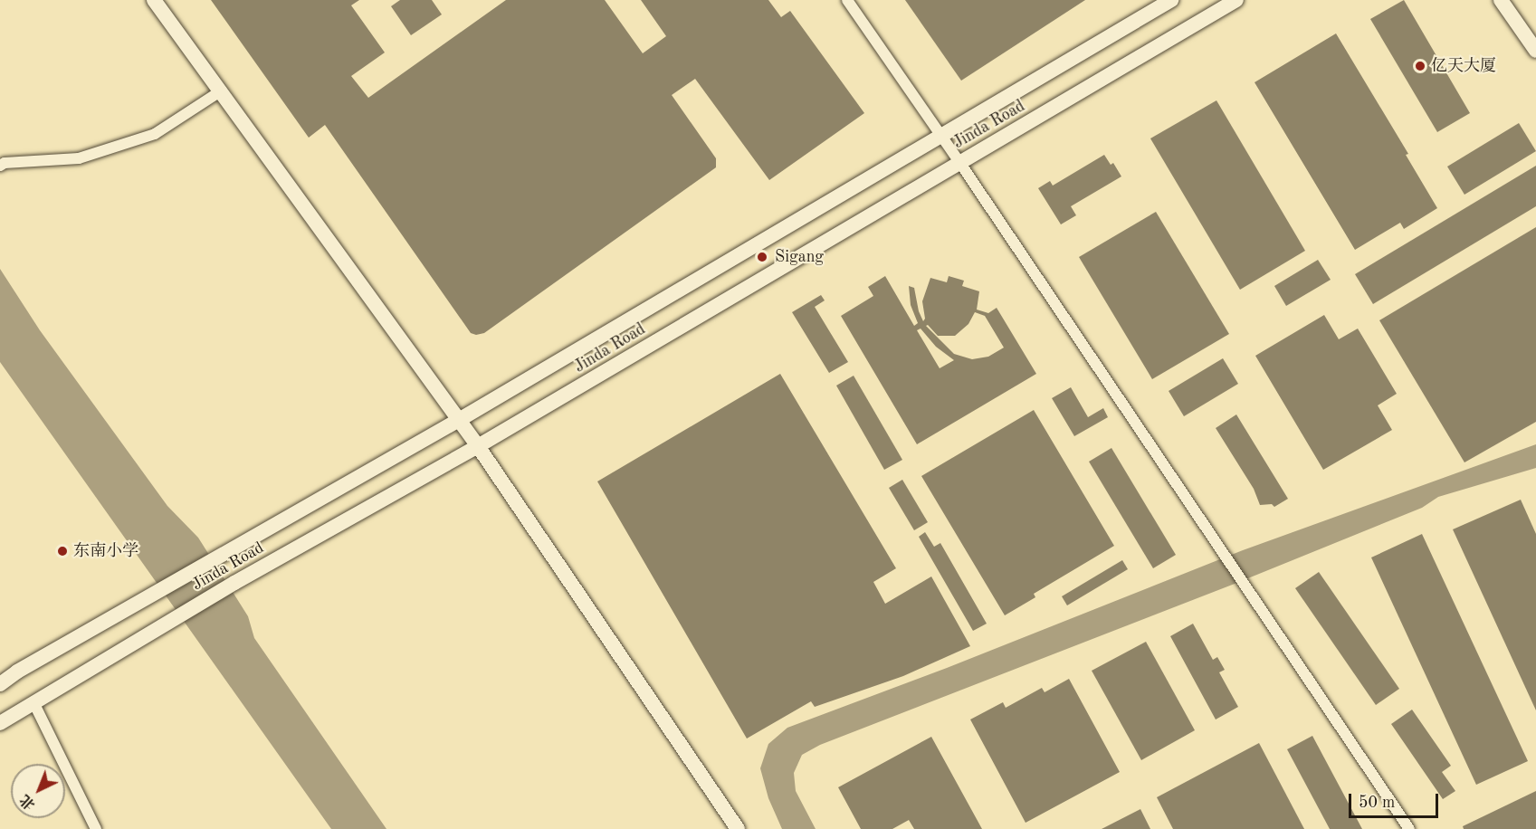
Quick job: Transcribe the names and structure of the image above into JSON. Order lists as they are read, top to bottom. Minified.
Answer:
{"streets":{"street":["Jinda Road"]},"places":["亿天大厦","Sigang","东南小学"],"scale_bar":"50 m","north":"bottom left"}
